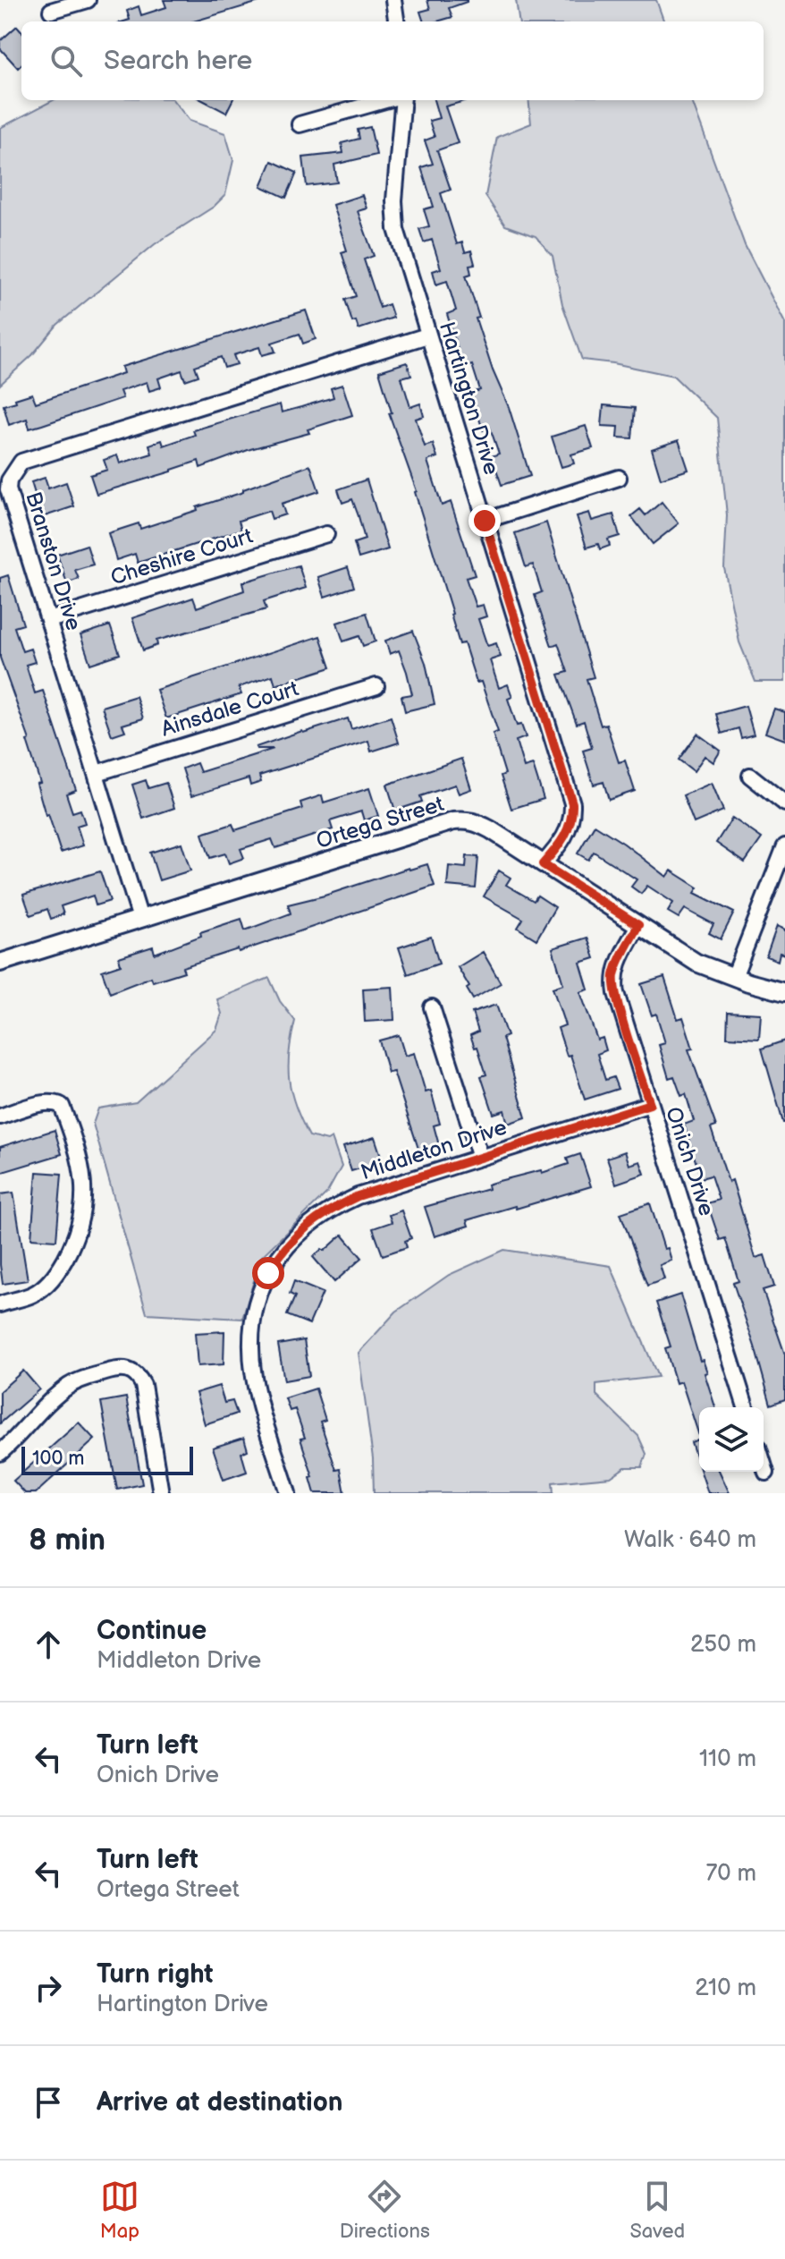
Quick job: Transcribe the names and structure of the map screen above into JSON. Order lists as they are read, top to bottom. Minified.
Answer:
{"streets":{"street":["Hartington Drive","Cheshire Court","Branston Drive","Ainsdale Court","Ortega Street","Middleton Drive","Onich Drive"]},"crossings":[["Hartington Drive","Branston Drive"],["Hartington Drive","Ortega Street"],["Cheshire Court","Branston Drive"],["Branston Drive","Ainsdale Court"],["Branston Drive","Ortega Street"],["Ortega Street","Onich Drive"],["Middleton Drive","Onich Drive"]],"scale_bar":"100 m","page":{"search":"Search here","scale":"100 m","heading":["8 min","Walk · 640 m"],"list":[["Continue","Middleton Drive","250 m"],["Turn left","Onich Drive","110 m"],["Turn left","Ortega Street","70 m"],["Turn right","Hartington Drive","210 m"],"Arrive at destination"],"nav":["Map","Directions","Saved"]}}
